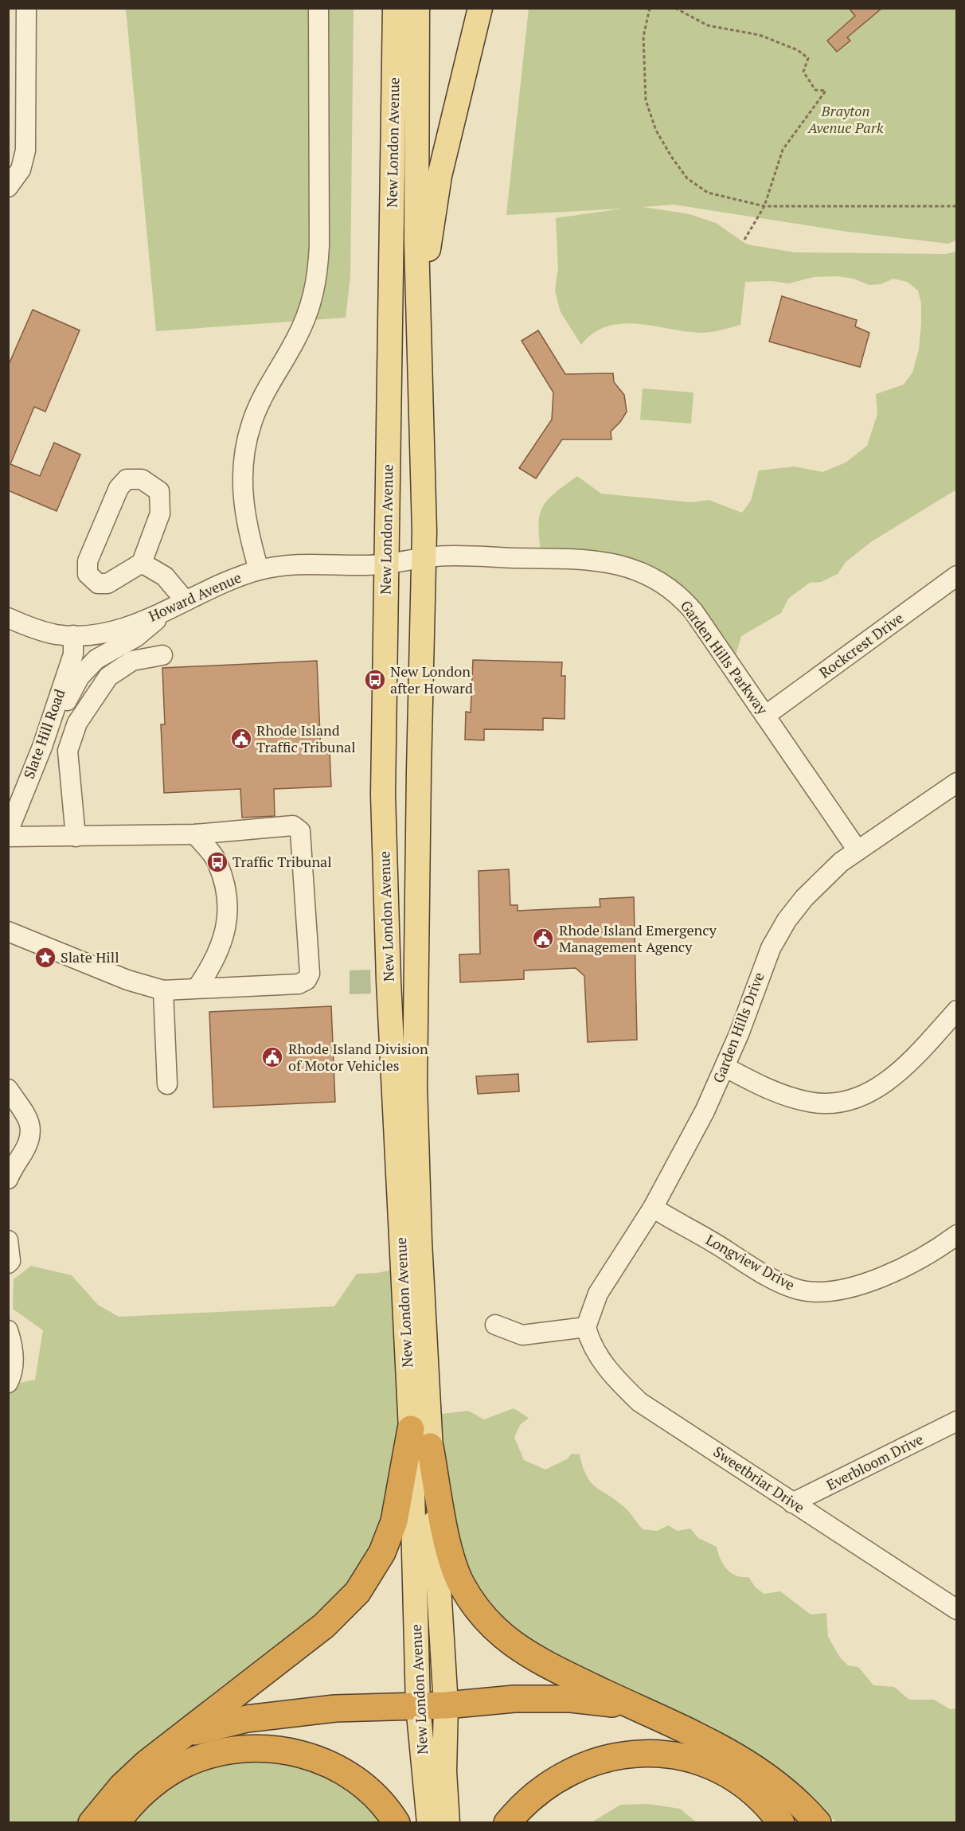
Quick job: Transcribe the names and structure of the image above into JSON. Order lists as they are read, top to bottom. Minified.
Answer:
{"streets":{"main road":["New London Avenue"],"street":["Howard Avenue","Rockcrest Drive","Garden Hills Parkway","Slate Hill Road","Garden Hills Drive","Longview Drive","Everbloom Drive","Sweetbriar Drive"]},"crossings":[["New London Avenue","Howard Avenue"],["New London Avenue","Garden Hills Parkway"],["Howard Avenue","Garden Hills Parkway"],["Howard Avenue","Slate Hill Road"],["Rockcrest Drive","Garden Hills Parkway"],["Garden Hills Parkway","Garden Hills Drive"],["Garden Hills Drive","Longview Drive"],["Garden Hills Drive","Sweetbriar Drive"],["Everbloom Drive","Sweetbriar Drive"]],"parks":["Brayton Avenue Park"],"places":{"bus stop":["New London after Howard","Traffic Tribunal"],"public building":["Rhode Island Traffic Tribunal","Rhode Island Emergency Management Agency","Rhode Island Division of Motor Vehicles"],"place":["Slate Hill"]}}
